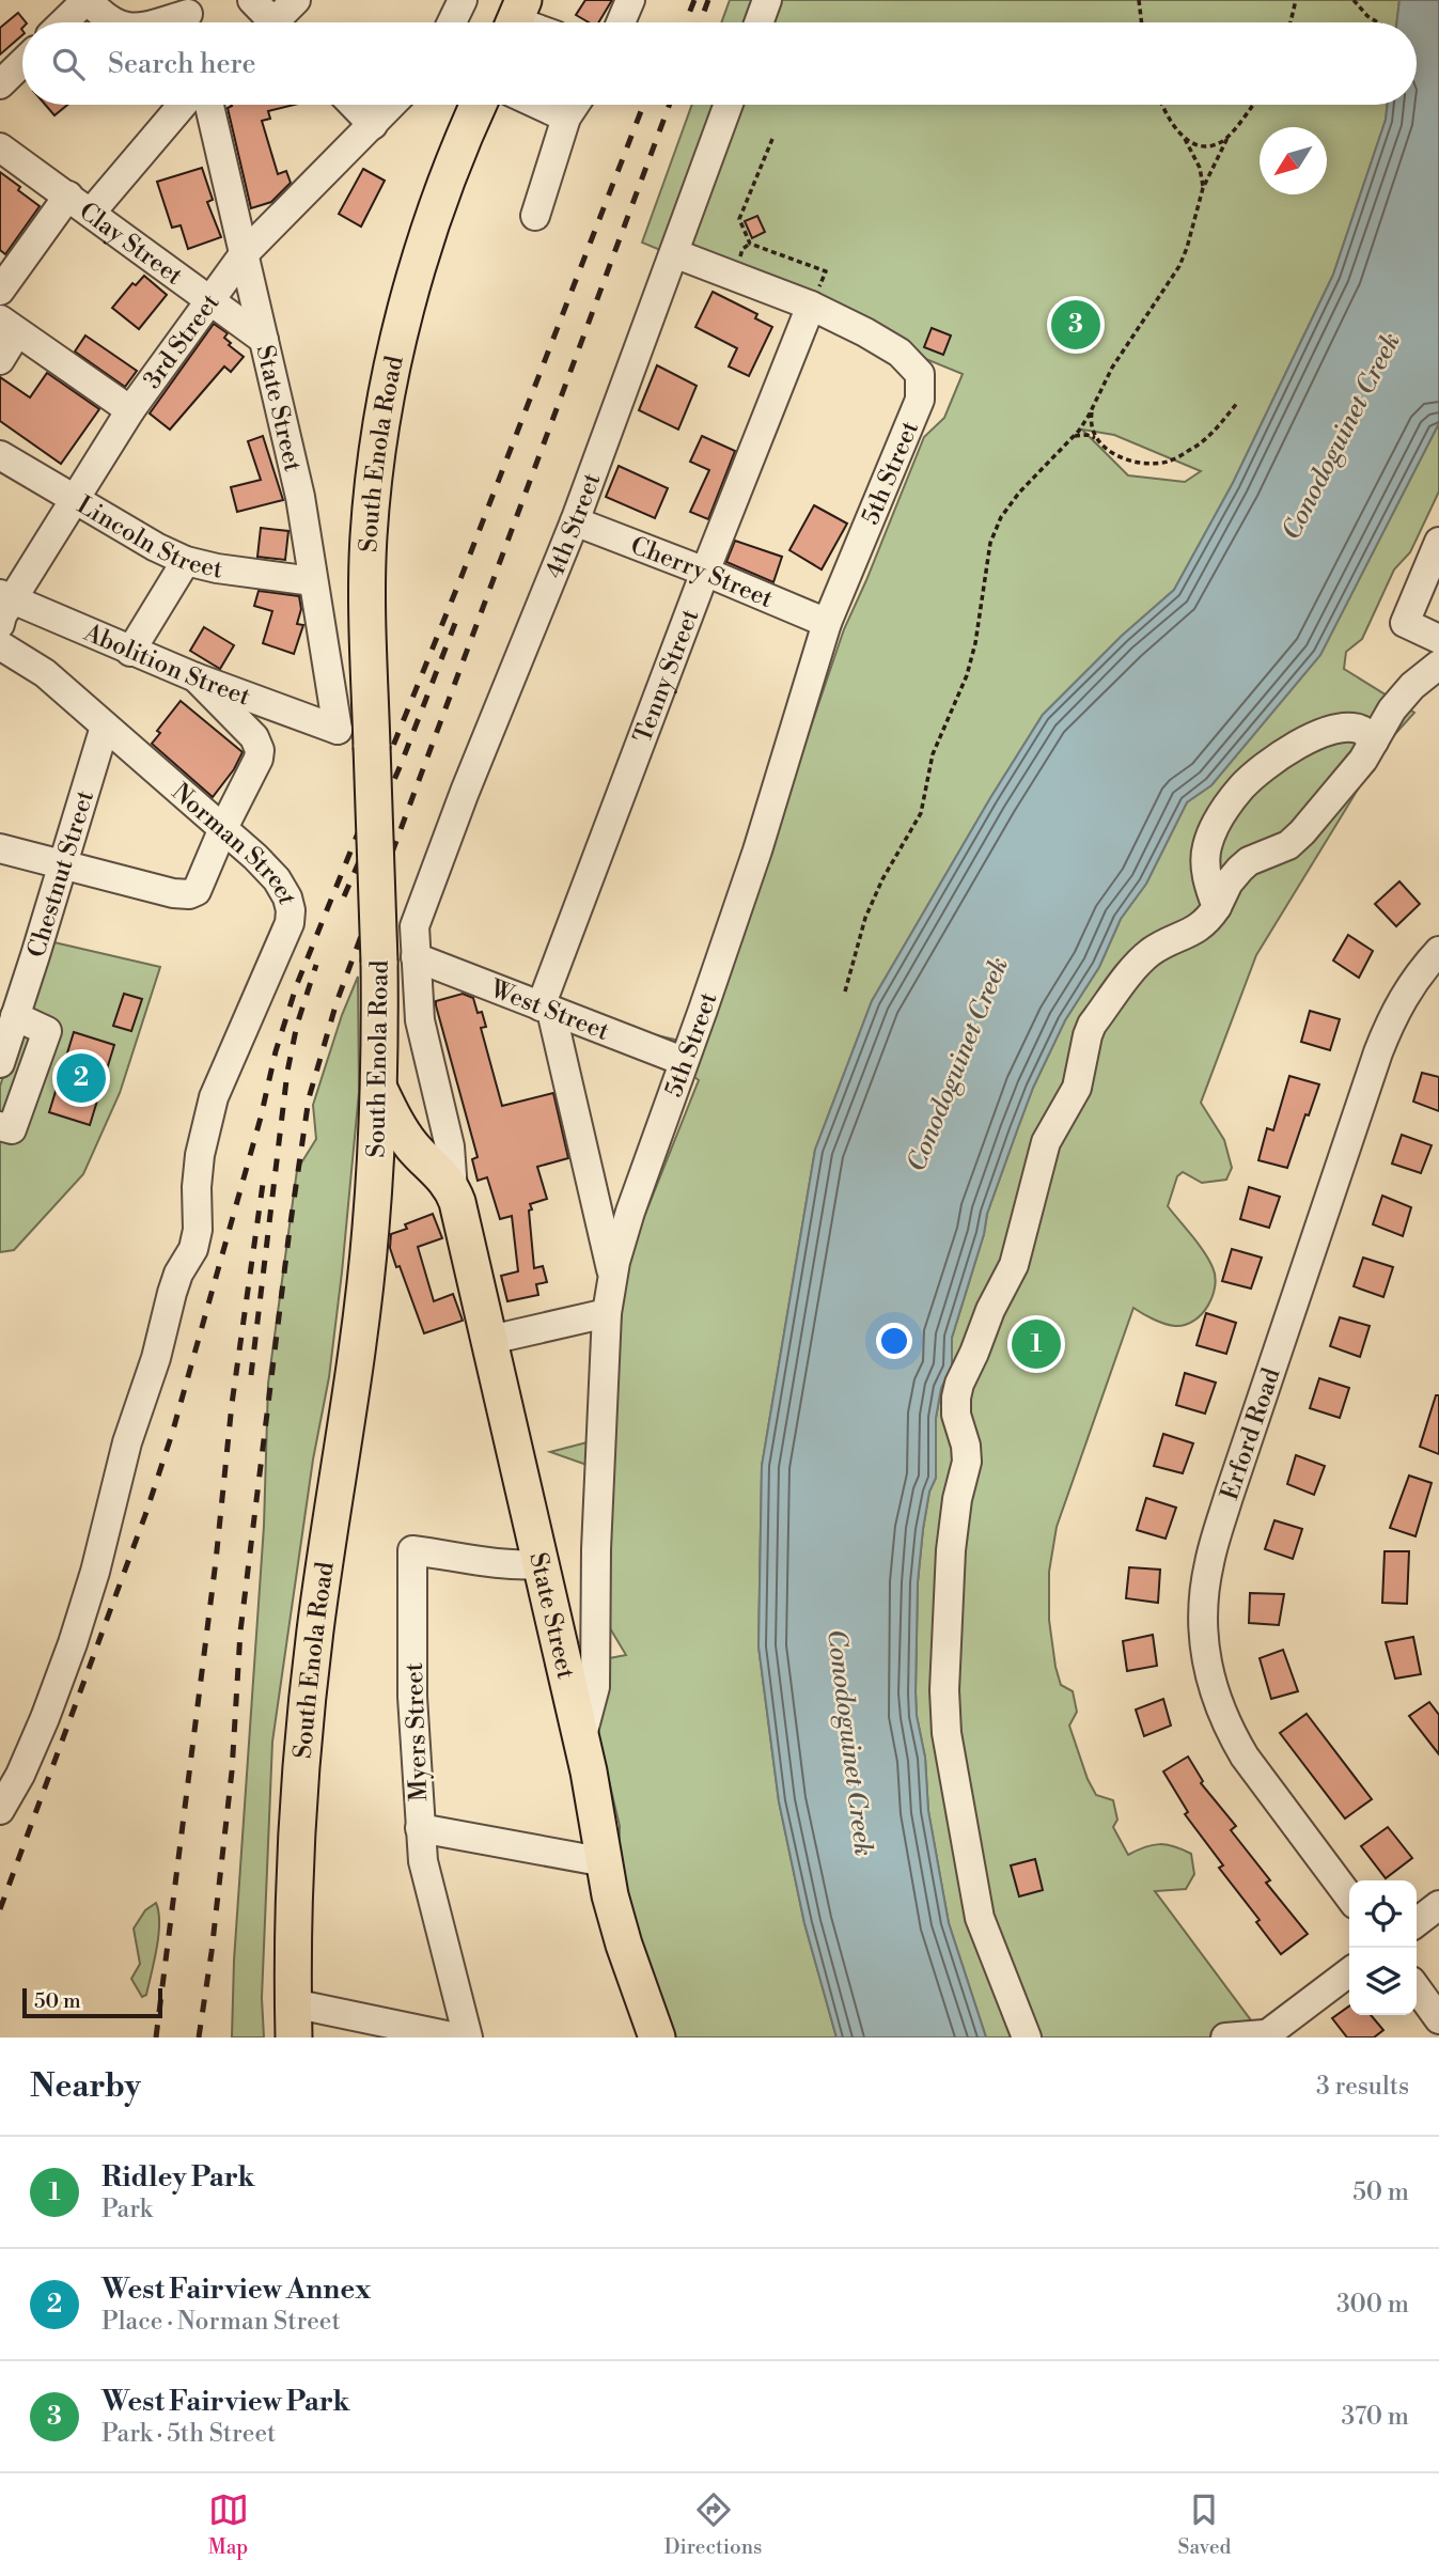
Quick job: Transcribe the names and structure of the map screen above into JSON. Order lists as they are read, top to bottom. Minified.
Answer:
{"streets":{"main road":["State Street","South Enola Road"],"street":["Clay Street","3rd Street","5th Street","4th Street","Lincoln Street","Cherry Street","Abolition Street","Tenny Street","Norman Street","Chestnut Street","West Street","Erford Road","Myers Street"]},"crossings":[["Clay Street","3rd Street"],["Clay Street","State Street"],["3rd Street","State Street"],["3rd Street","Lincoln Street"],["3rd Street","Abolition Street"],["State Street","South Enola Road"],["State Street","5th Street"],["State Street","4th Street"],["State Street","Lincoln Street"],["State Street","Abolition Street"],["State Street","West Street"],["State Street","Myers Street"],["5th Street","Cherry Street"],["5th Street","Tenny Street"],["5th Street","West Street"],["4th Street","Cherry Street"],["4th Street","West Street"],["Cherry Street","Tenny Street"],["Tenny Street","West Street"],["Norman Street","Chestnut Street"]],"water":["Conodoguinet Creek"],"scale_bar":"50 m","north":"bottom left","page":{"search":"Search here","pins":["3","2","1"],"scale":"50 m","heading":["Nearby","3 results"],"list":[{"mark":"1","name":"Ridley Park","note":"Park","value":"50 m"},{"mark":"2","name":"West Fairview Annex","note":"Place · Norman Street","value":"300 m"},{"mark":"3","name":"West Fairview Park","note":"Park · 5th Street","value":"370 m"}],"nav":["Map","Directions","Saved"]}}
